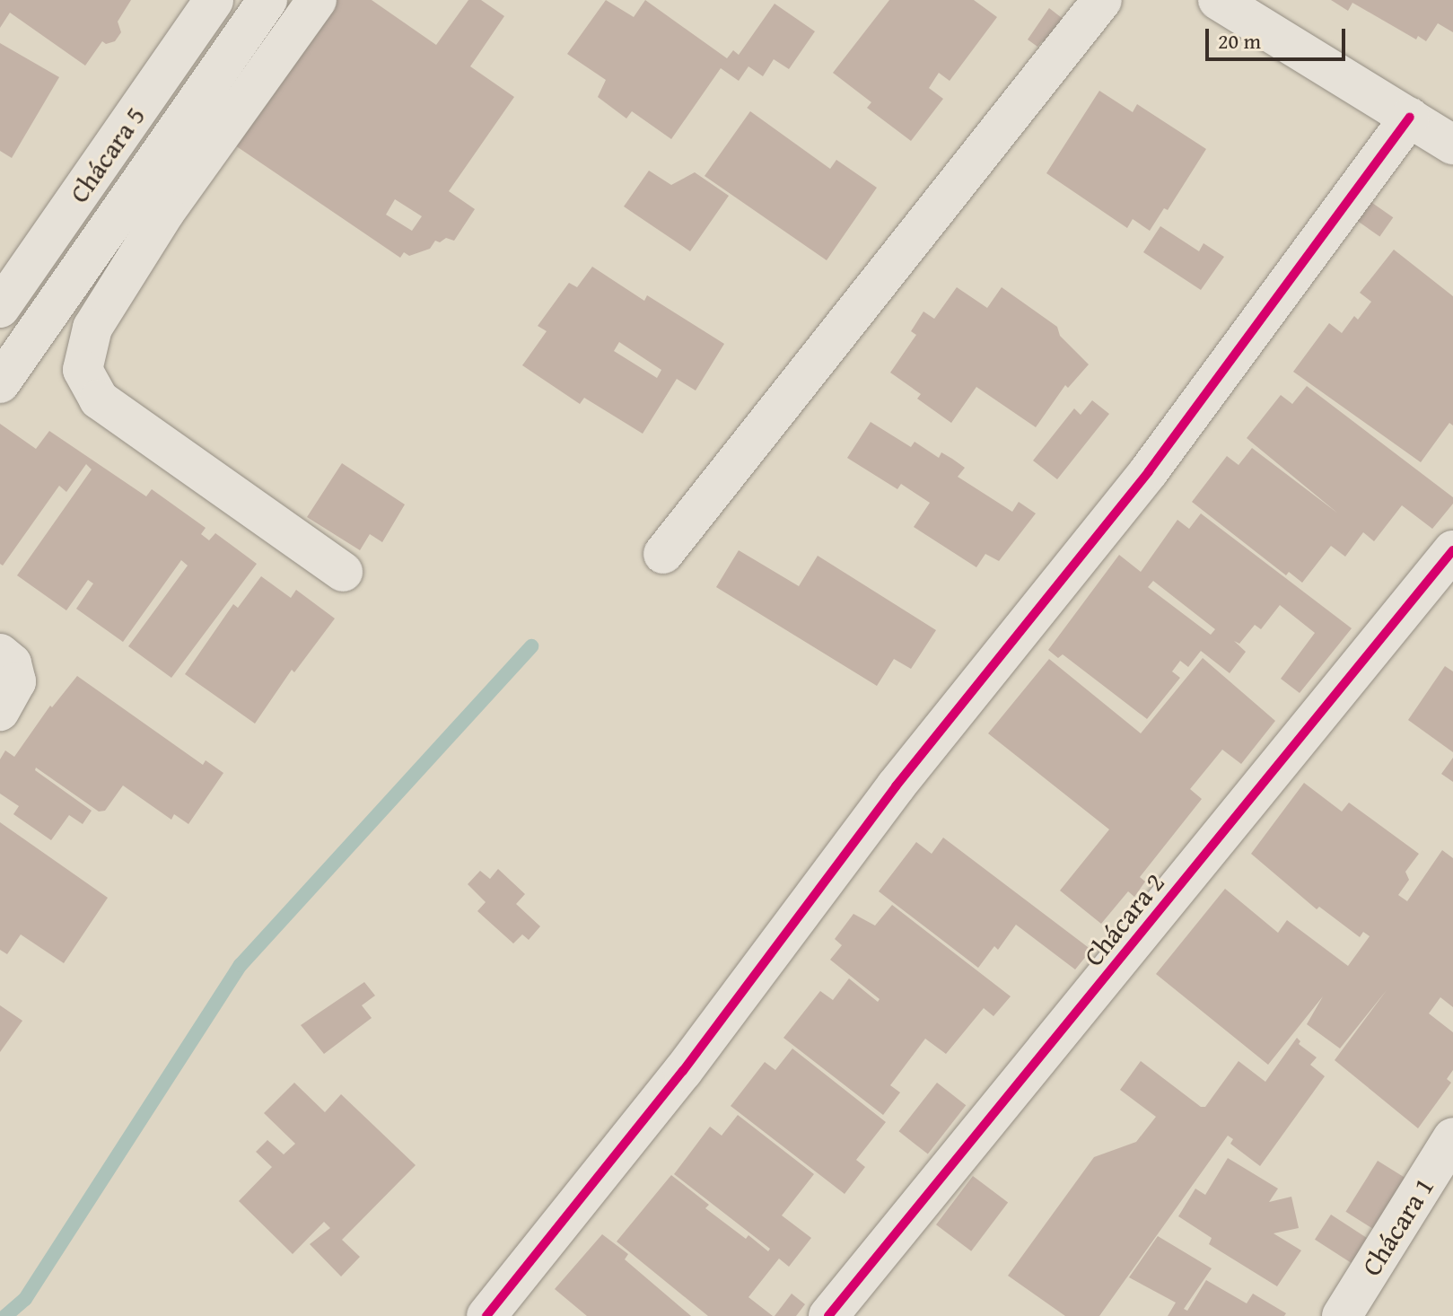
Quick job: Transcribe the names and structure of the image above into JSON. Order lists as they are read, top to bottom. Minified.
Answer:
{"streets":{"street":["Chácara 5","Chácara 2","Chácara 1"]},"scale_bar":"20 m"}
